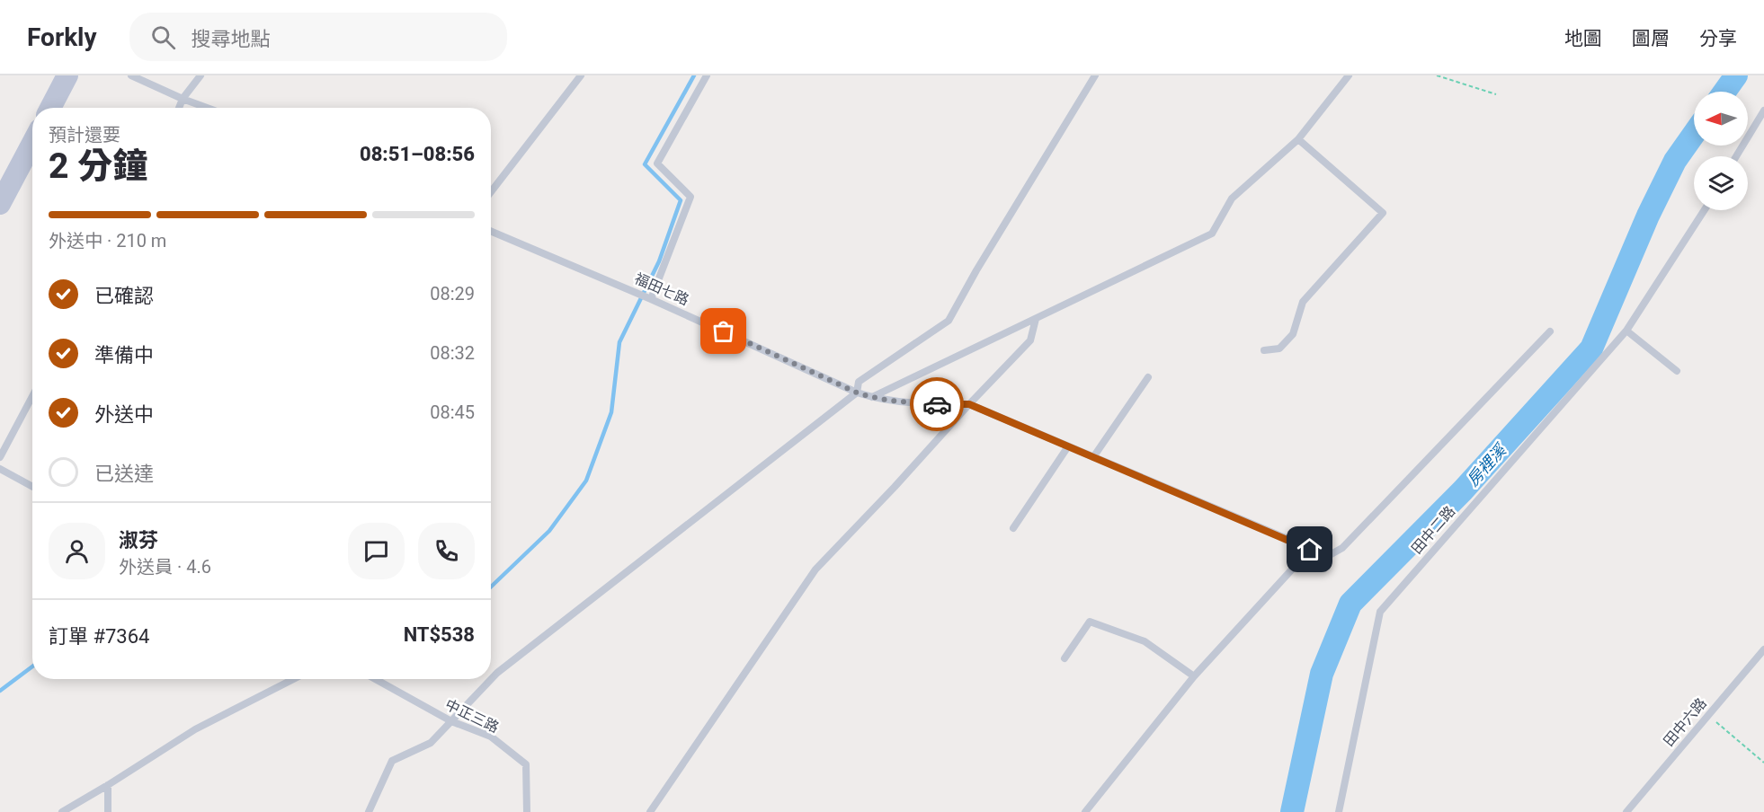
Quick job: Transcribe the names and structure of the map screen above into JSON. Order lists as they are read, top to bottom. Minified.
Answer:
{"streets":{"lane":["福田七路","田中二路","中正三路","田中六路"]},"water":["房裡溪"],"north":"left","page":{"header":"Forkly","search":"搜尋地點","nav":["地圖","圖層","分享"],"heading":["2 分鐘","預計還要","08:51–08:56"],"panel":["淑芬","外送員 · 4.6","訂單 #7364","NT$538"],"bar":"外送中 · 210 m","list":[["已確認","08:29"],["準備中","08:32"],["外送中","08:45"],"已送達"]}}
